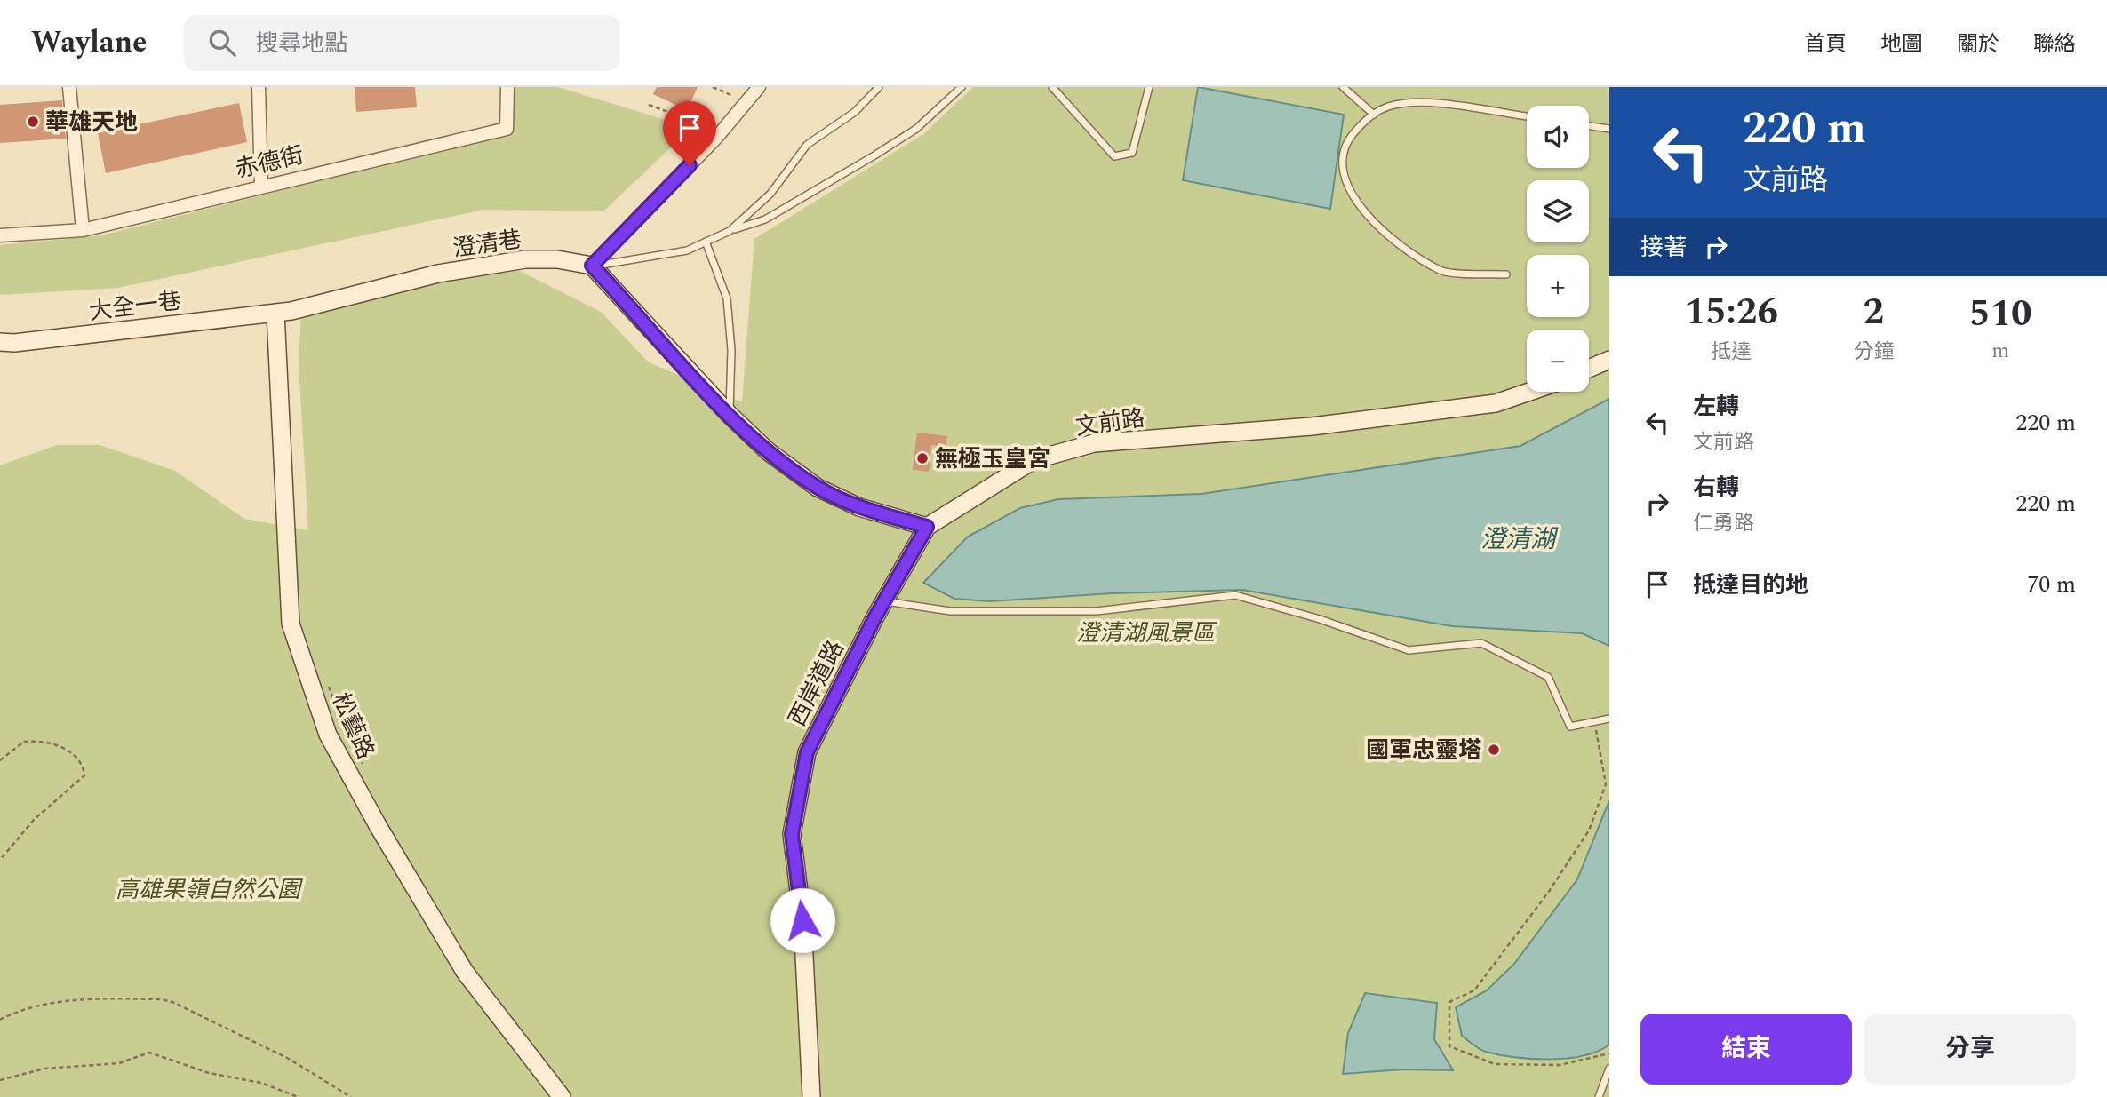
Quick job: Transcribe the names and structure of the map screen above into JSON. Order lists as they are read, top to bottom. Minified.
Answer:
{"streets":{"street":["赤德街","澄清巷","大全一巷","文前路","西岸道路","松藝路"]},"crossings":[["澄清巷","大全一巷"],["澄清巷","松藝路"],["大全一巷","松藝路"],["文前路","西岸道路"]],"water":["澄清湖"],"parks":["澄清湖風景區","高雄果嶺自然公園"],"places":["華雄天地","無極玉皇宮","國軍忠靈塔"],"page":{"header":"Waylane","search":"搜尋地點","nav":["首頁","地圖","關於","聯絡"],"turn":["220 m","文前路"],"map_buttons":["+","−"],"then":"接著","eta":["15:26","抵達","2","分鐘","510","m"],"list":[{"name":"左轉","note":"文前路","value":"220 m"},{"name":"右轉","note":"仁勇路","value":"220 m"},{"name":"抵達目的地","value":"70 m"}],"buttons":["結束","分享"]}}
